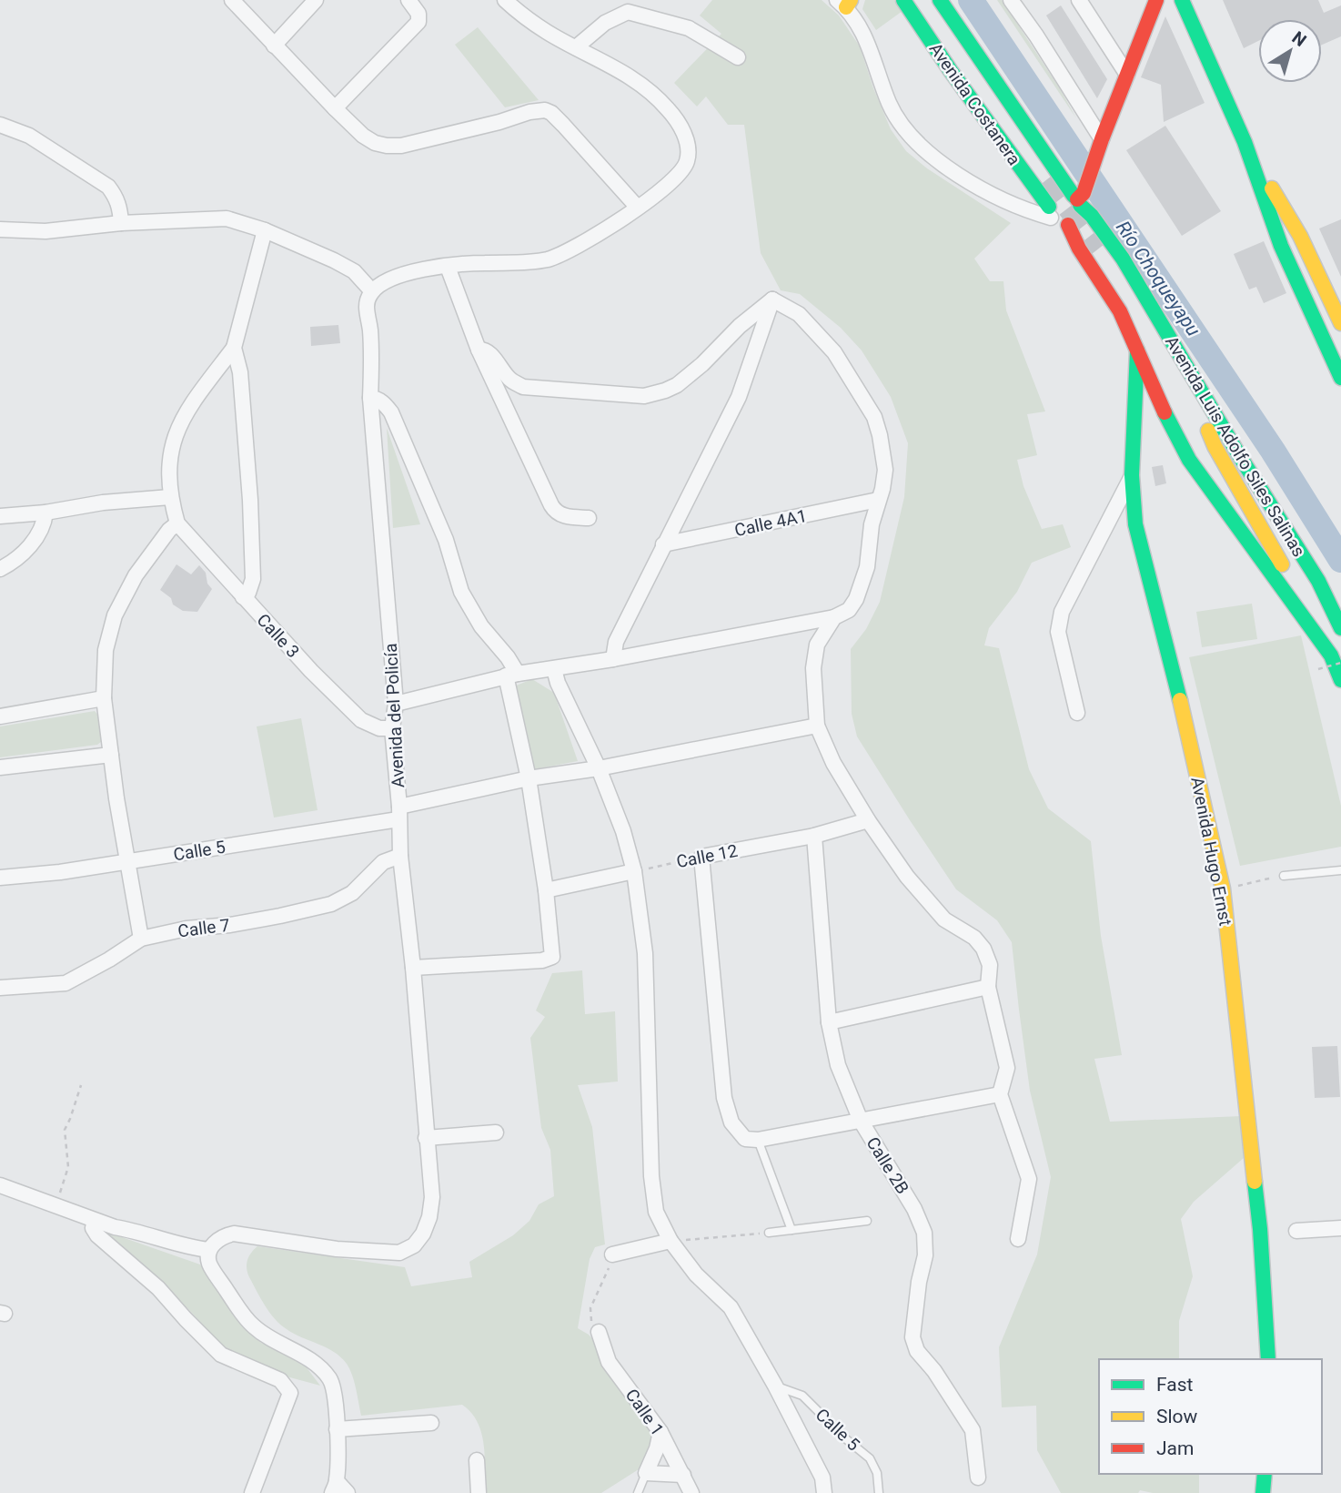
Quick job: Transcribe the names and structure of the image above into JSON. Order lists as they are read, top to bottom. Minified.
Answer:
{"streets":{"main road":["Avenida Costanera","Avenida Luis Adolfo Siles Salinas","Avenida Hugo Ernst"],"street":["Calle 4A1","Calle 3","Avenida del Policía","Calle 5","Calle 12","Calle 7","Calle 2B","Calle 1"]},"crossings":[["Avenida Costanera","Avenida Luis Adolfo Siles Salinas"],["Avenida Luis Adolfo Siles Salinas","Avenida Hugo Ernst"],["Calle 3","Avenida del Policía"],["Avenida del Policía","Calle 5"],["Avenida del Policía","Calle 7"],["Calle 12","Calle 2B"]],"water":["Río Choqueyapu"],"legend":["Fast","Slow","Jam"],"north":"top right"}
